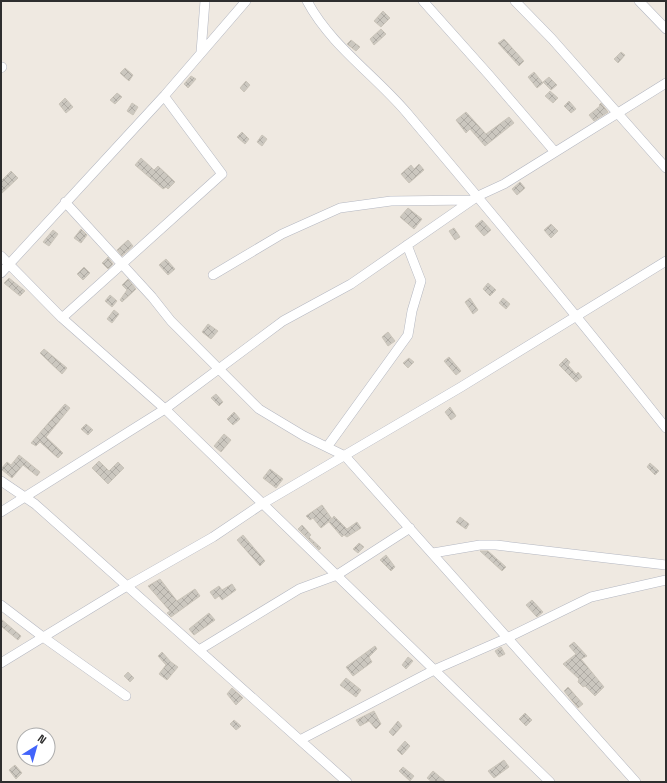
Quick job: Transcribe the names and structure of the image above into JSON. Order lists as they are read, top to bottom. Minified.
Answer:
{"north":"top right"}
